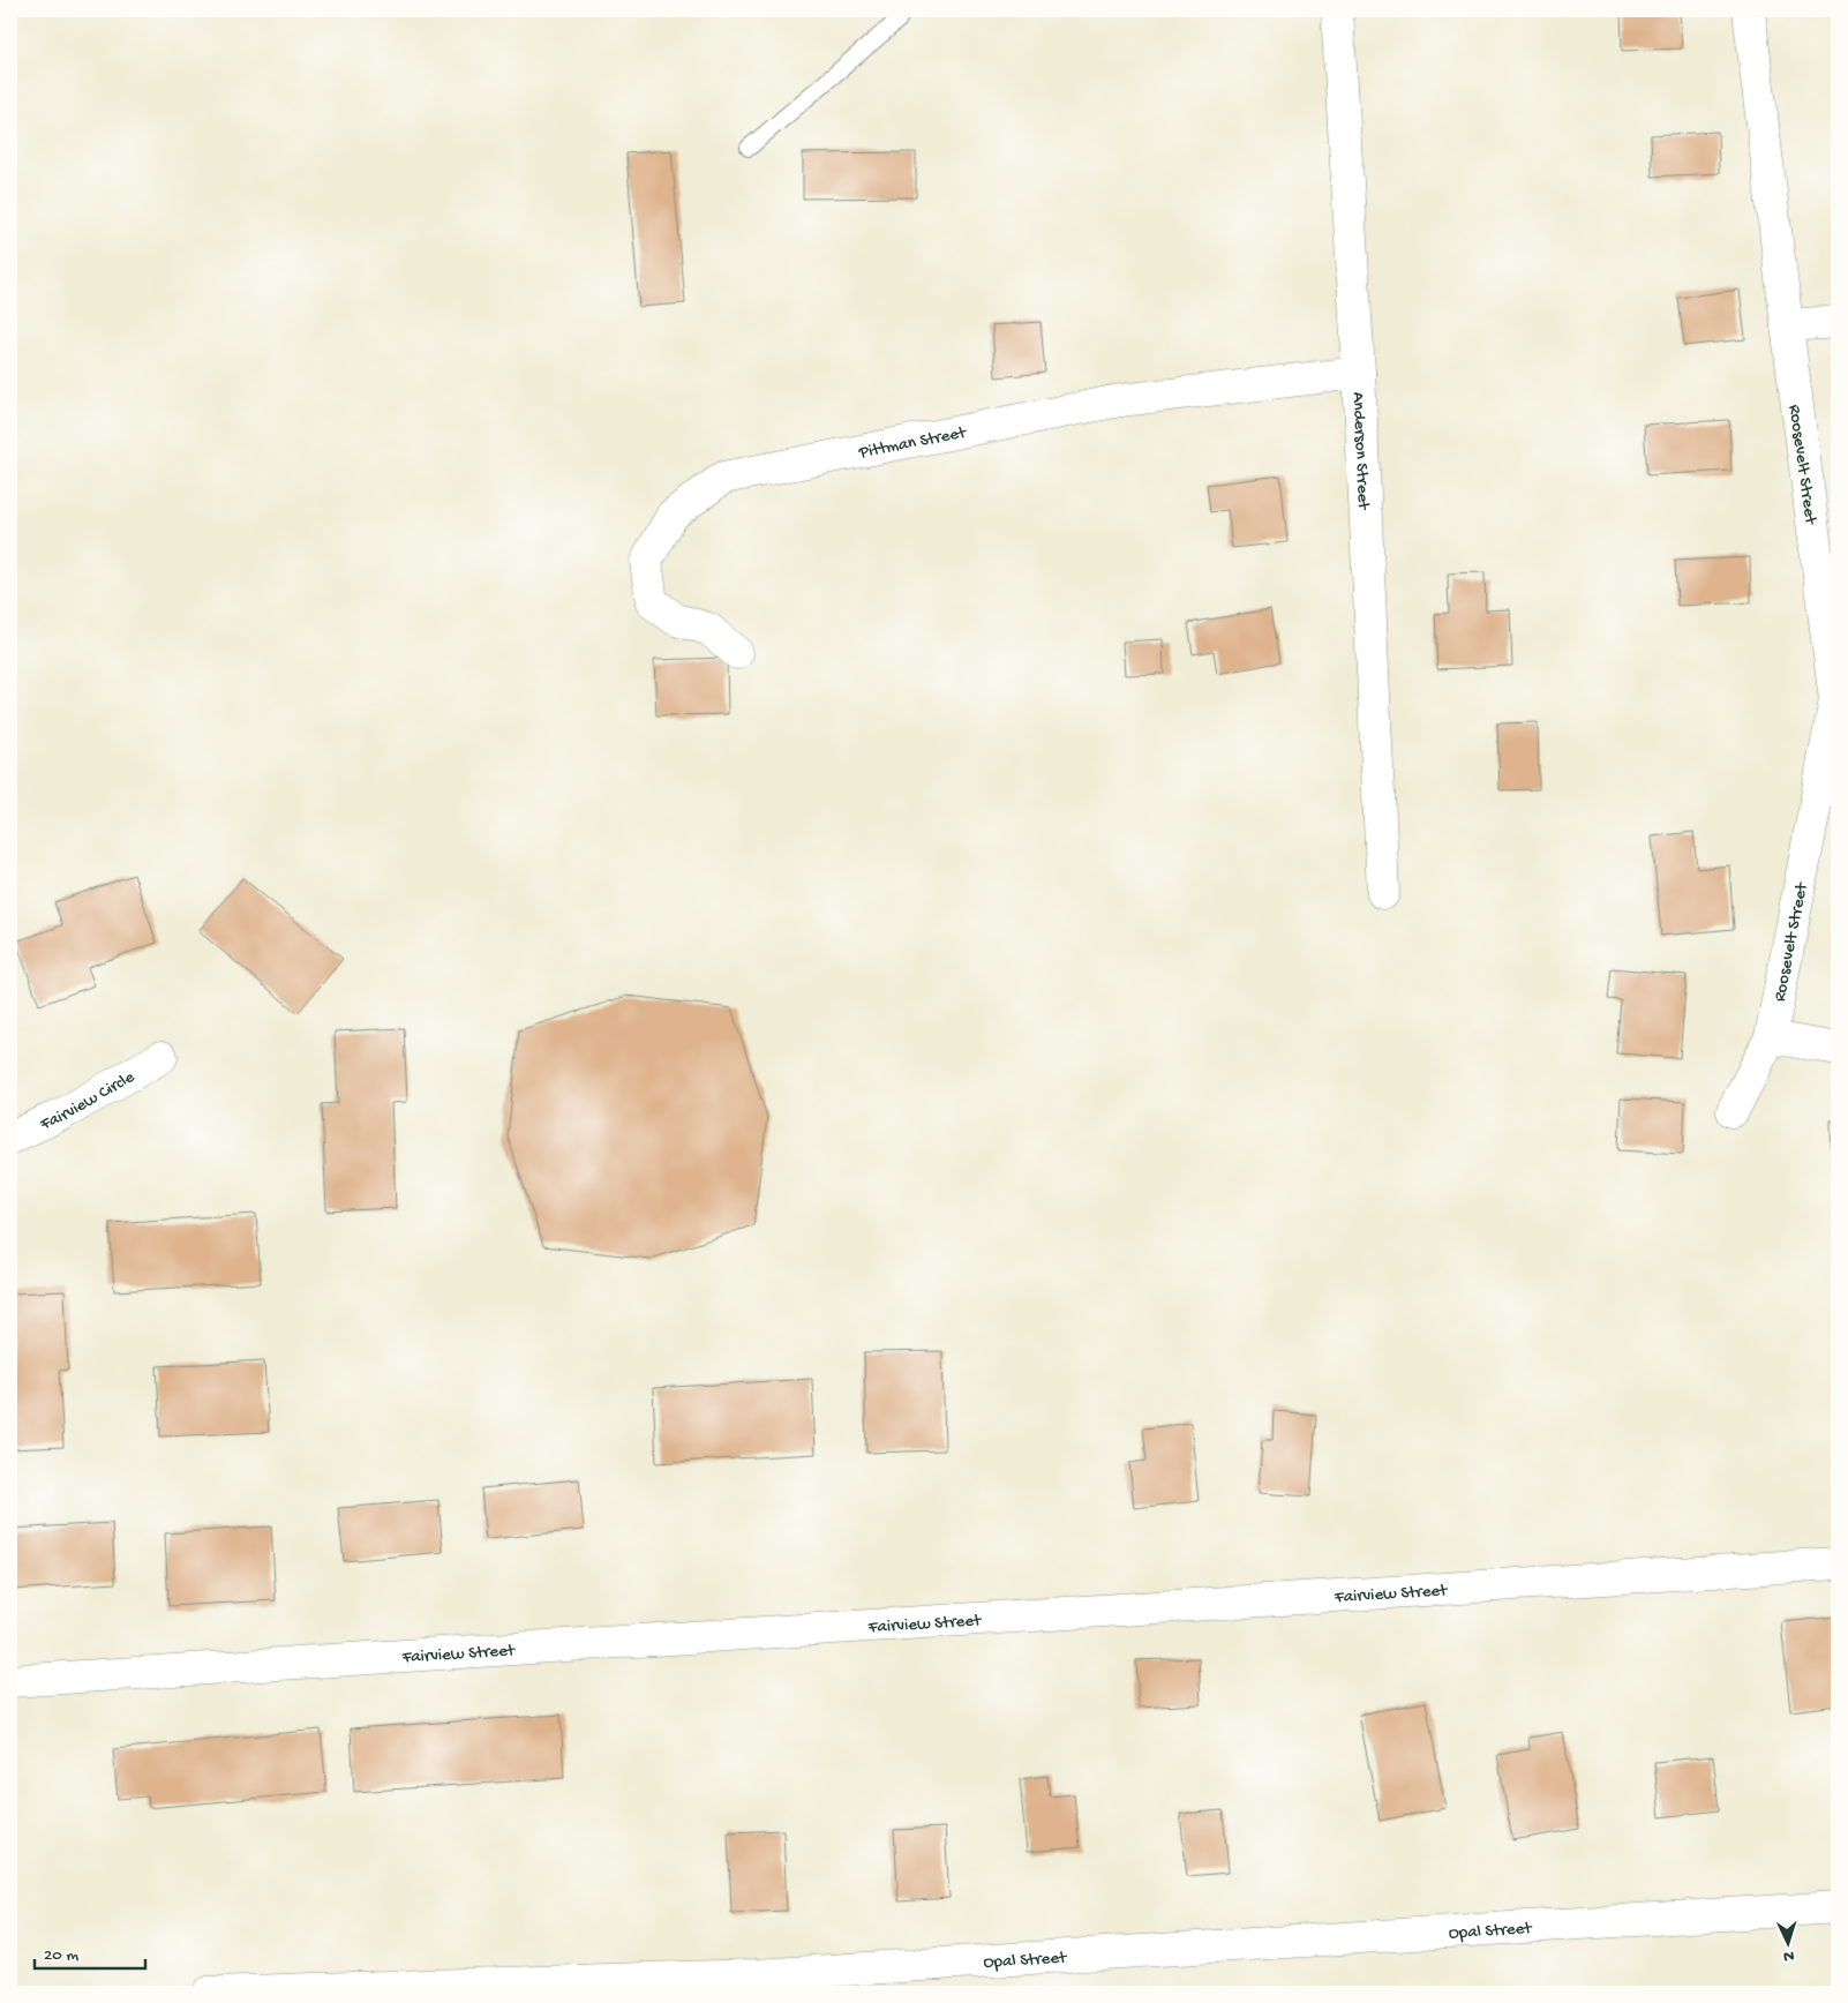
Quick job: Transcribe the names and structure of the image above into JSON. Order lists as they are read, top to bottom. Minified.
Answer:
{"streets":{"street":["Pittman Street","Anderson Street","Roosevelt Street","Fairview Circle","Fairview Street","Opal Street"]},"crossings":[["Pittman Street","Anderson Street"]],"scale_bar":"20 m","north":"bottom"}
